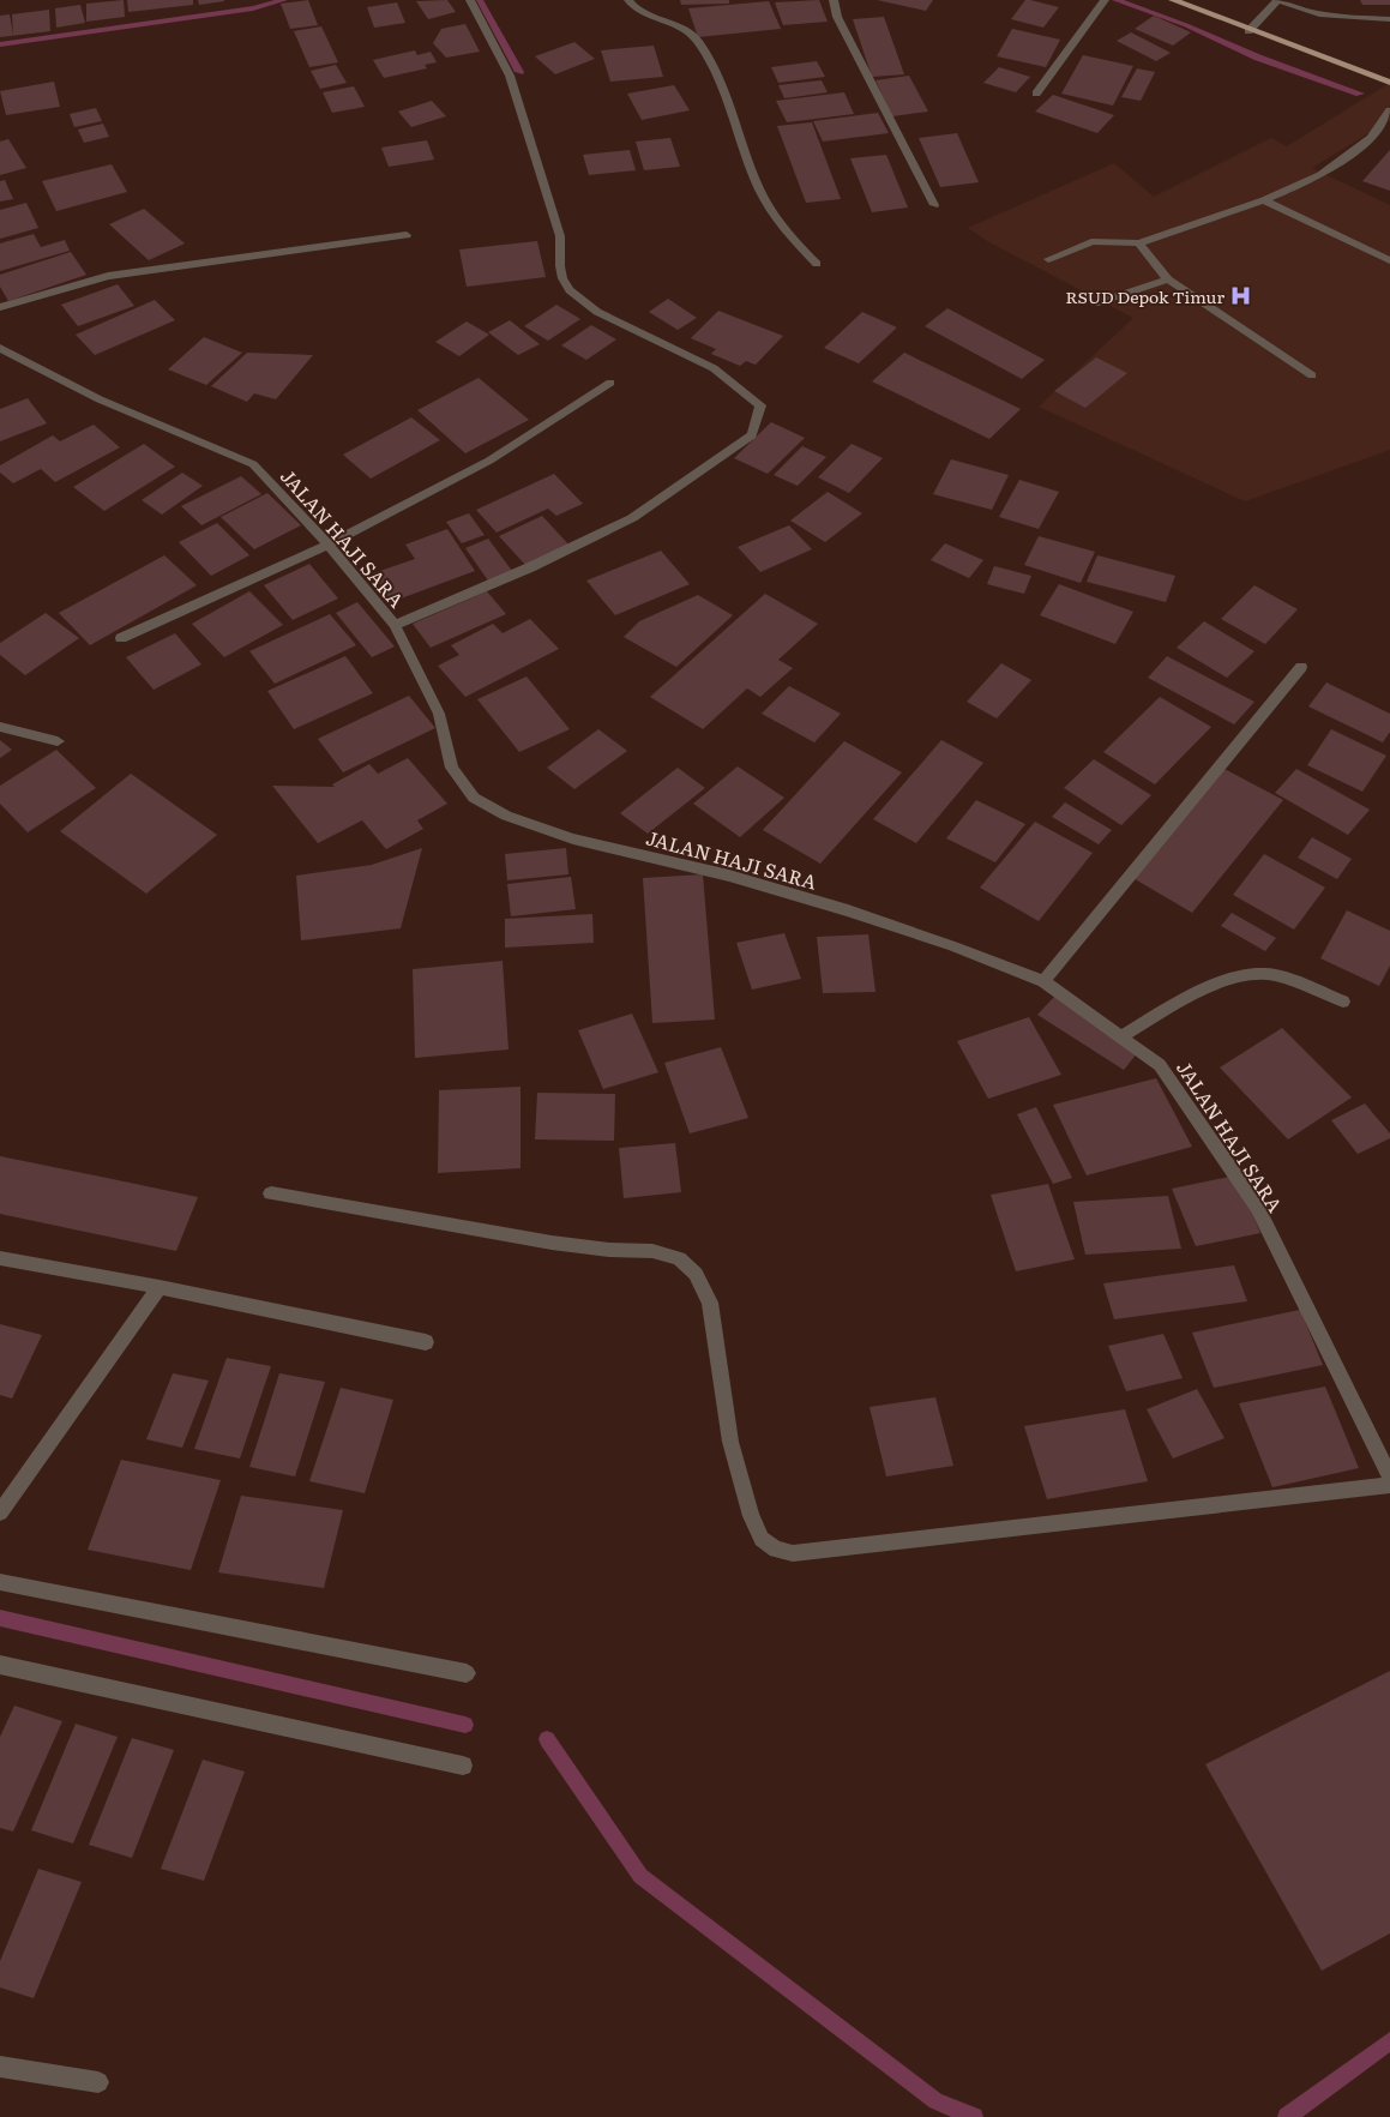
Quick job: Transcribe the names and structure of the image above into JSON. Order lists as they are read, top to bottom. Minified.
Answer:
{"streets":{"street":["JALAN HAJI SARA"]},"places":{"hospital":["RSUD Depok Timur"]}}
